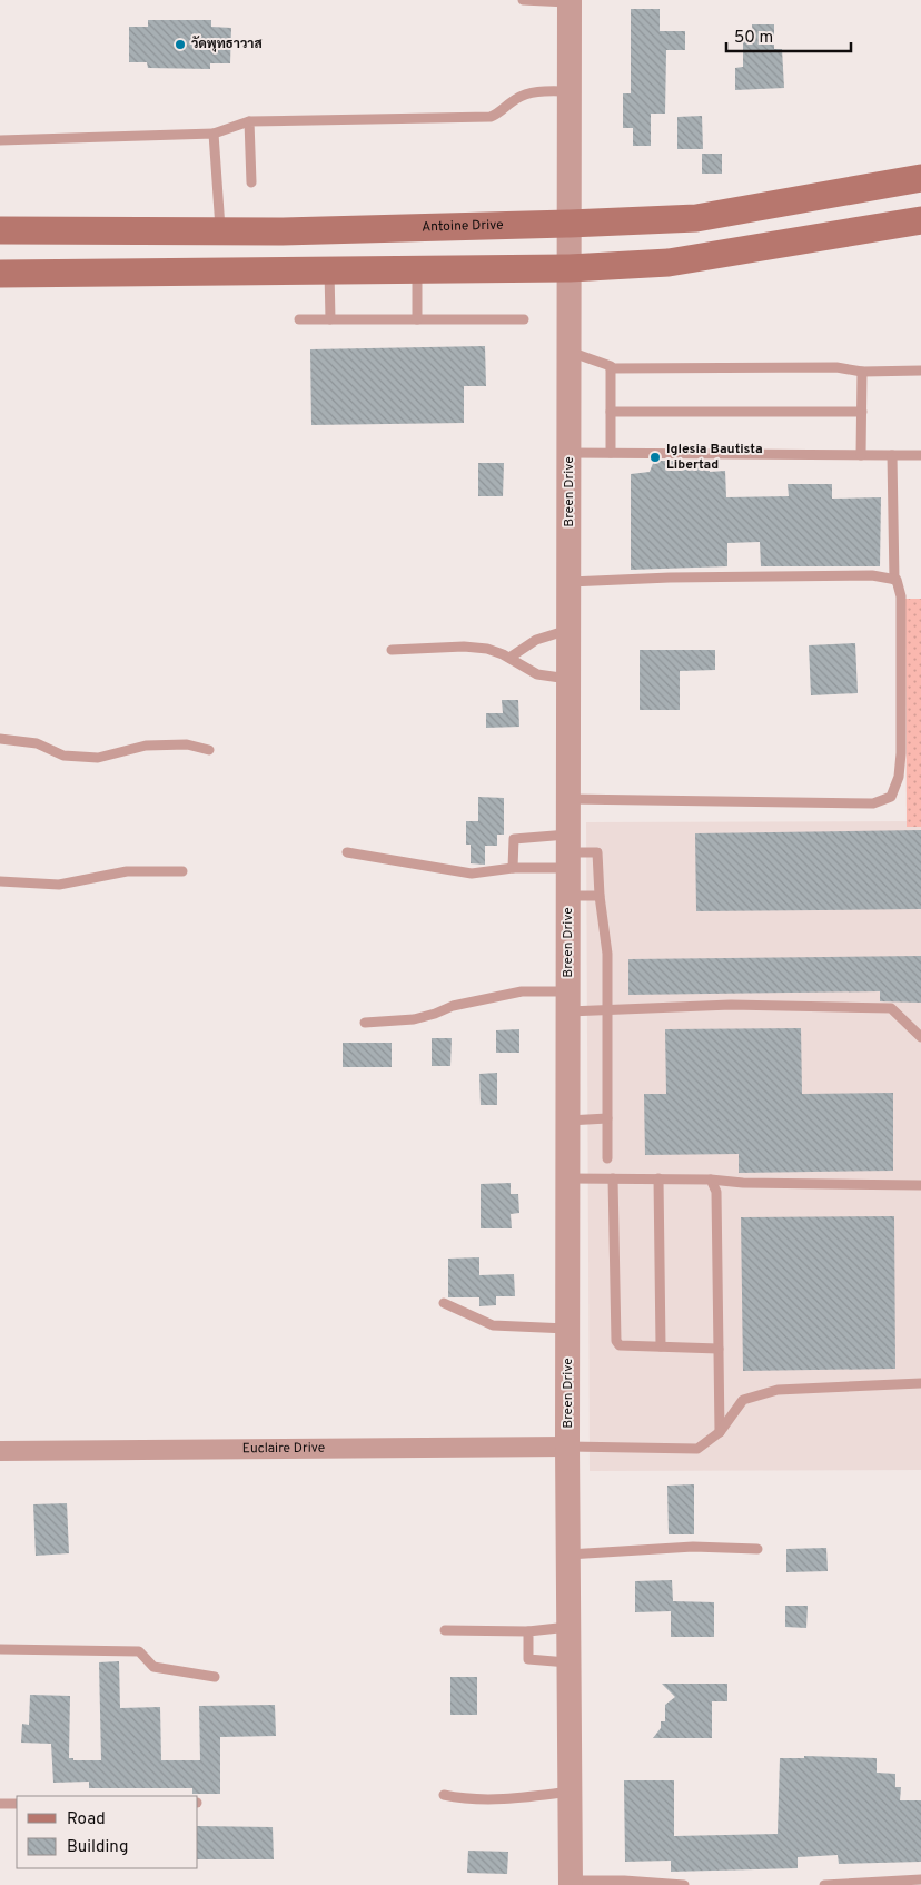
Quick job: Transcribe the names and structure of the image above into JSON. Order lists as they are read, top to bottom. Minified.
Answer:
{"streets":{"main road":["Antoine Drive"],"street":["Breen Drive","Euclaire Drive"]},"crossings":[["Antoine Drive","Breen Drive"],["Breen Drive","Euclaire Drive"]],"places":["วัดพุทธาวาส","Iglesia Bautista Libertad"],"legend":["Road","Building"],"scale_bar":"50 m"}
